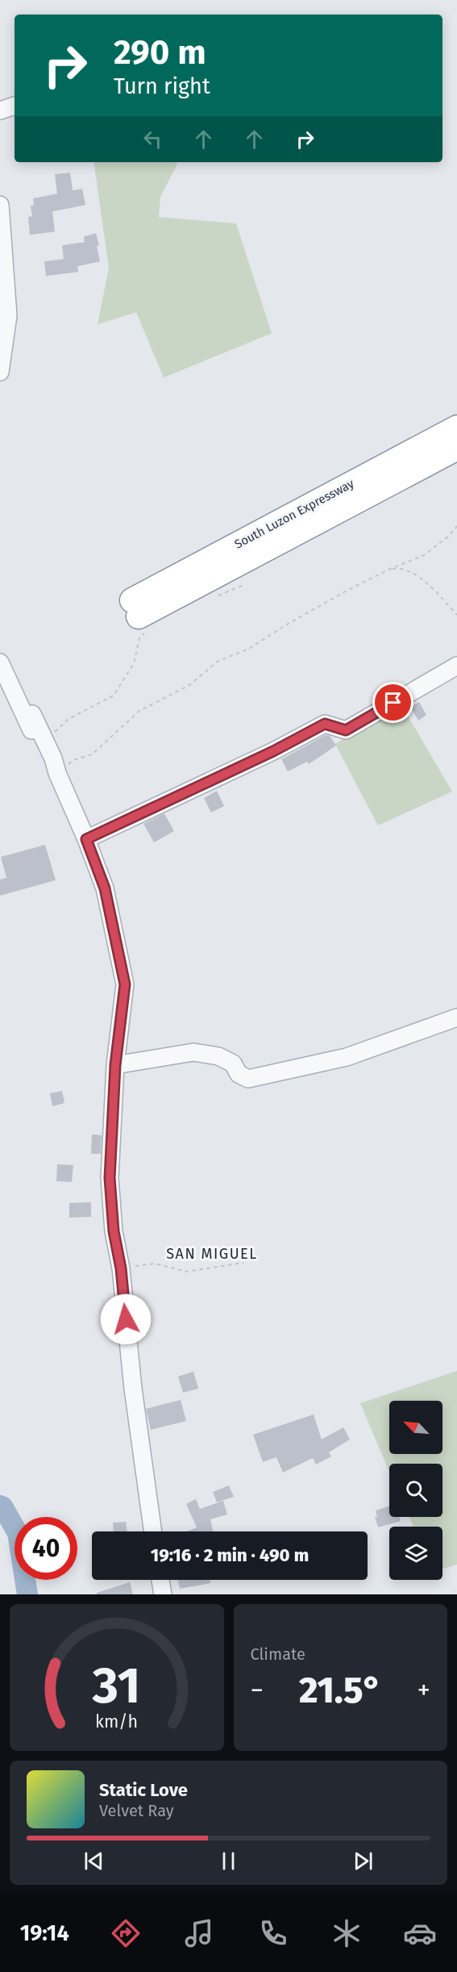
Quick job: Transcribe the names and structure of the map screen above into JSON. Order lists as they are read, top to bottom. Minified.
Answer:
{"streets":{"highway":["South Luzon Expressway"]},"districts":["SAN MIGUEL"],"north":"top left","page":{"turn":["290 m","Turn right"],"limit":"40","trip":"19:16 · 2 min · 490 m","tile":"Climate","heat":["−","21.5°","+"],"song":["Static Love","Velvet Ray"],"tabs":"19:14","gauge":["31","km/h"]}}
